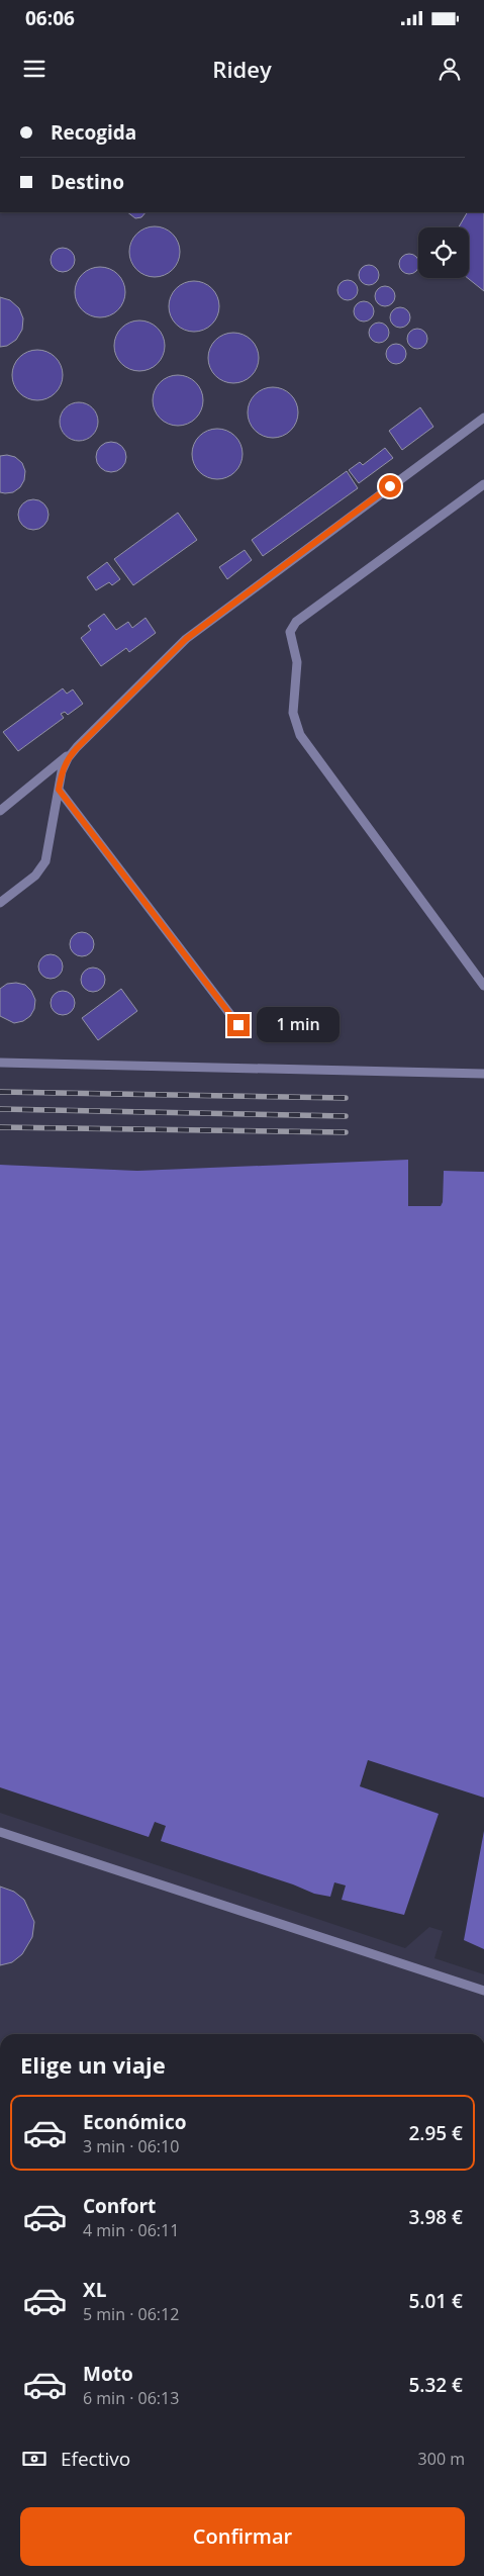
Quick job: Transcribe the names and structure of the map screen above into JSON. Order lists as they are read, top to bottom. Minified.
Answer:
{"page":{"status":"06:06","header":"Ridey","banner":["Recogida","Destino"],"bubble":"1 min","heading":"Elige un viaje","list":[{"name":"Económico","note":"3 min · 06:10","value":"2.95 €"},{"name":"Confort","note":"4 min · 06:11","value":"3.98 €"},{"name":"XL","note":"5 min · 06:12","value":"5.01 €"},{"name":"Moto","note":"6 min · 06:13","value":"5.32 €"}],"pay":["Efectivo","300 m"],"buttons":"Confirmar"}}
